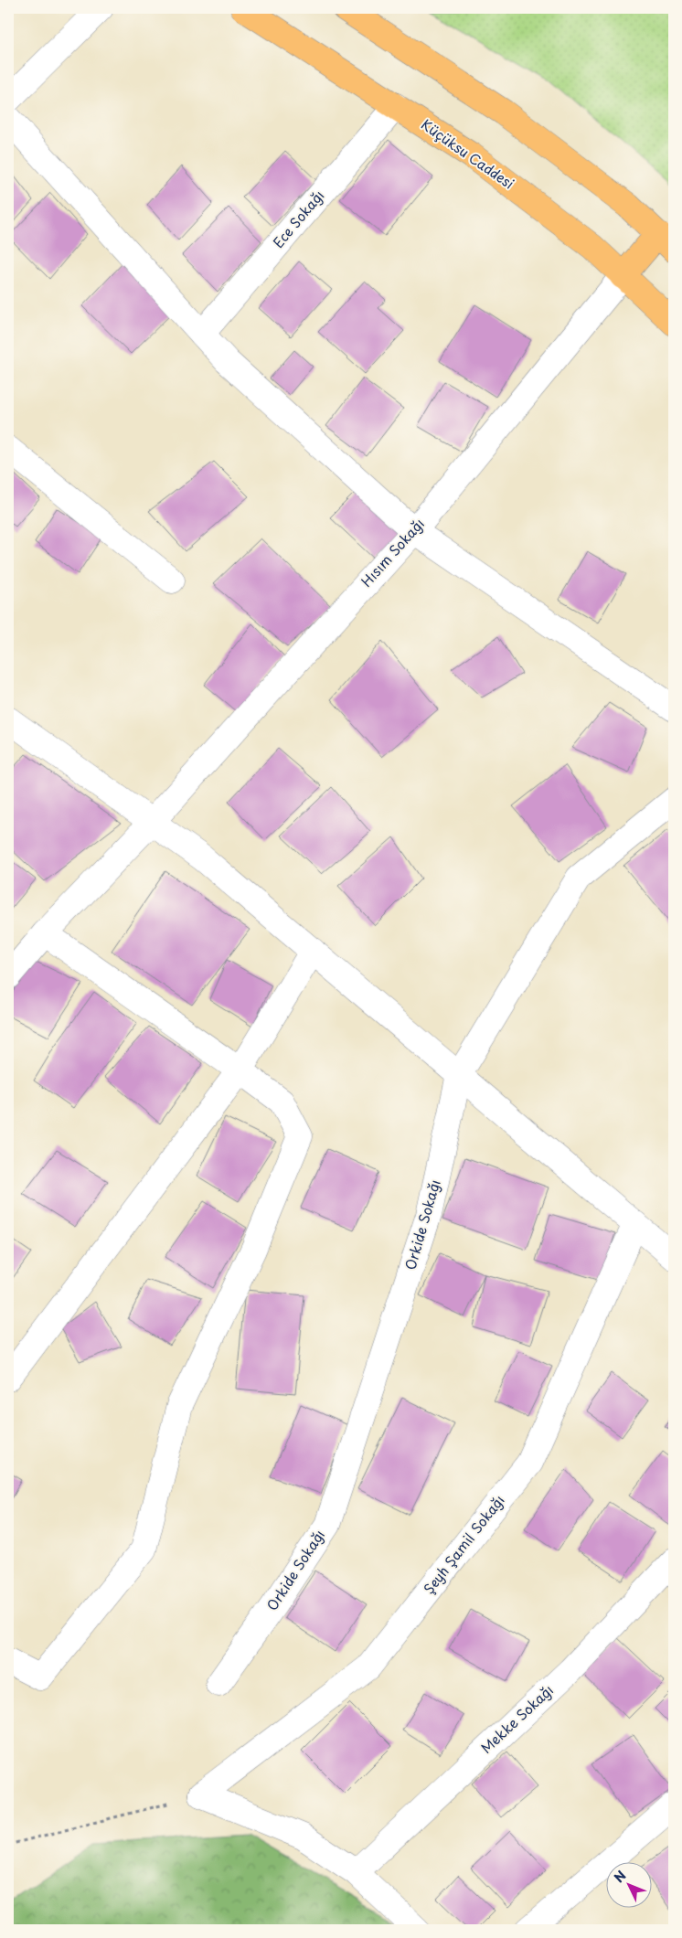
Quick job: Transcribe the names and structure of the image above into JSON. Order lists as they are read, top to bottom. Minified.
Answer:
{"streets":{"main road":["Küçüksu Caddesi"],"street":["Ece Sokağı","Hısım Sokağı","Orkide Sokağı","Şeyh Şamil Sokağı","Mekke Sokağı"]},"crossings":[["Küçüksu Caddesi","Ece Sokağı"],["Küçüksu Caddesi","Hısım Sokağı"]],"north":"top left"}
